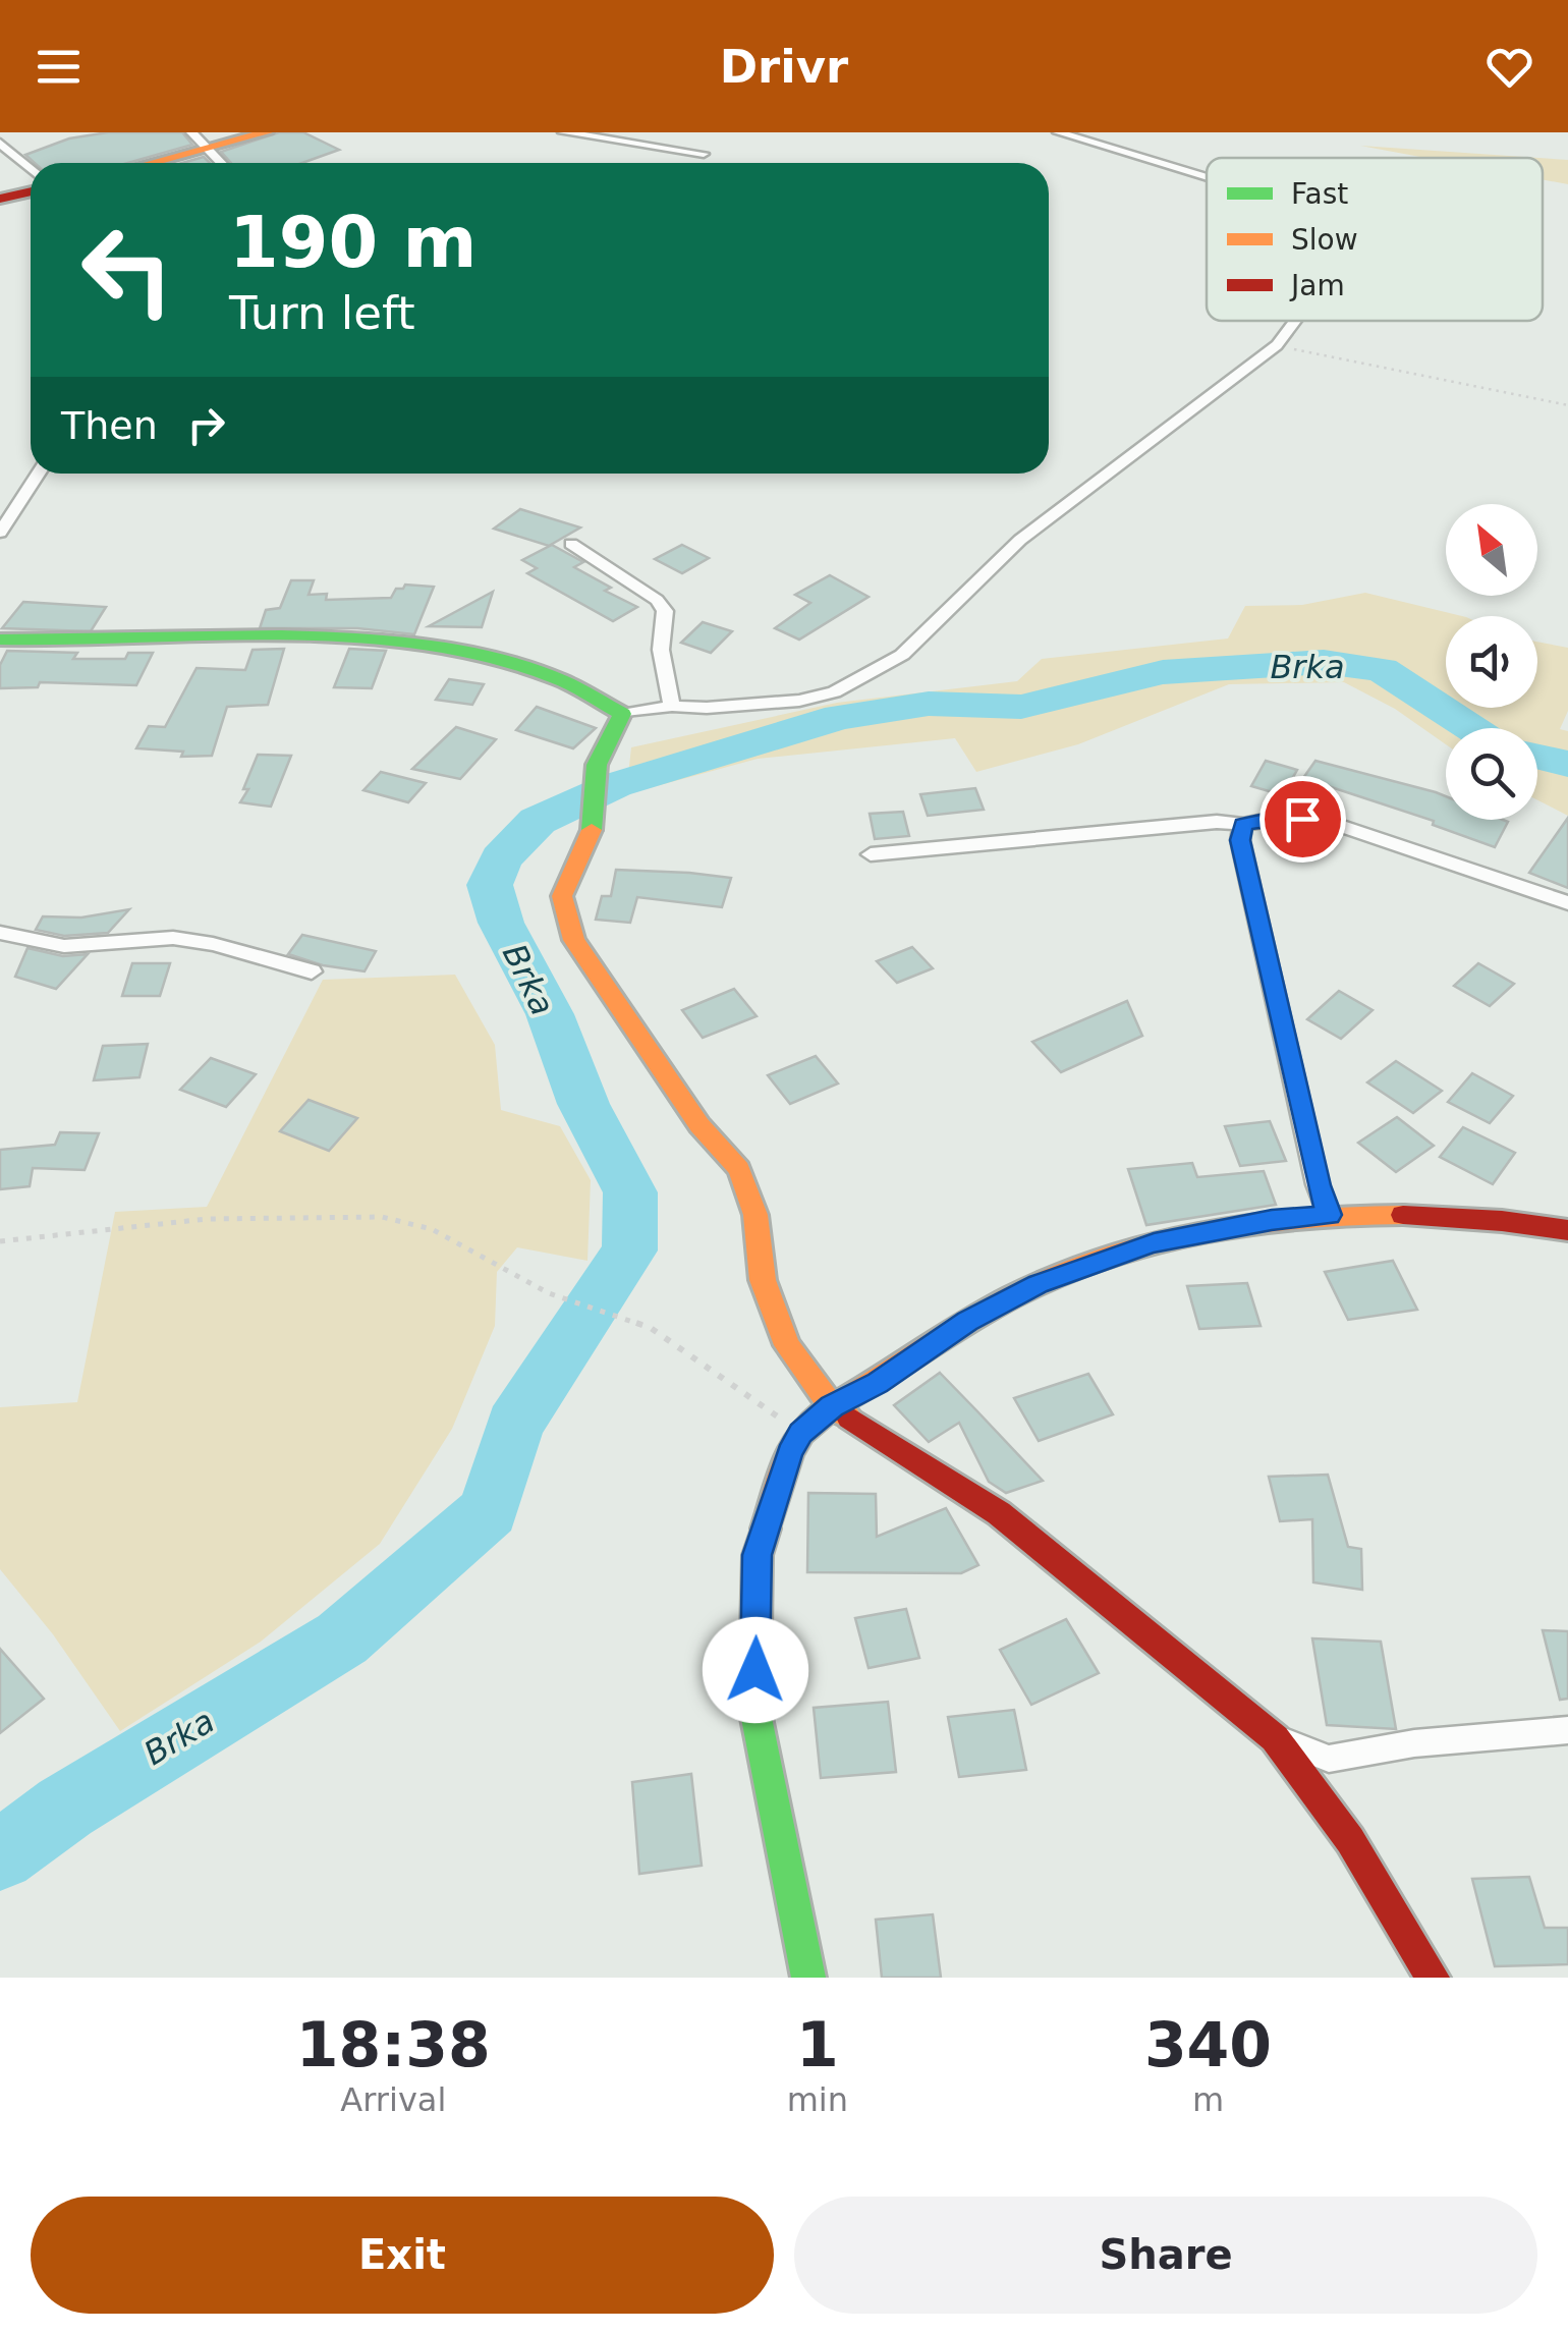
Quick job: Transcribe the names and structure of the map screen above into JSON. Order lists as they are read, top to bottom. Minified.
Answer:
{"water":["Brka"],"legend":["Fast","Slow","Jam"],"north":"top left","page":{"header":"Drivr","turn":["190 m","Turn left"],"then":"Then","eta":["18:38","Arrival","1","min","340","m"],"buttons":["Exit","Share"]}}
